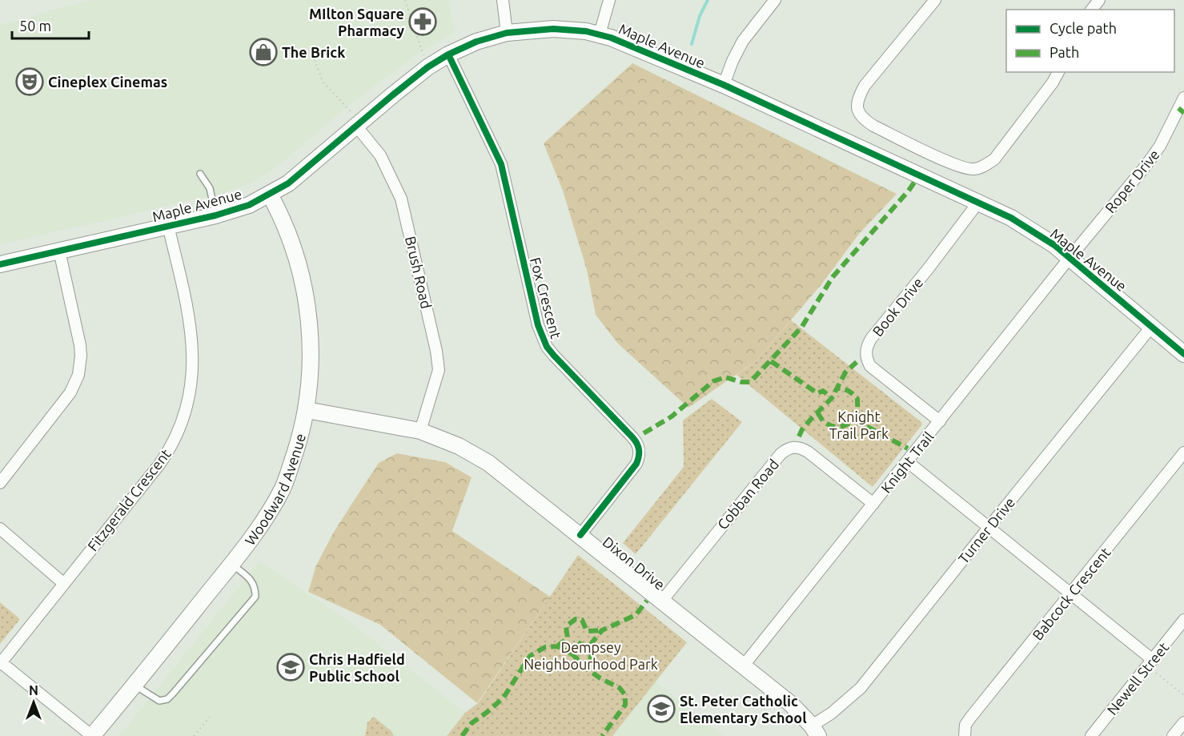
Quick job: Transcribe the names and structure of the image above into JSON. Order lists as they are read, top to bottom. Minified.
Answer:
{"streets":{"street":["Maple Avenue","Roper Drive","Brush Road","Fox Crescent","Book Drive","Knight Trail","Woodward Avenue","Cobban Road","Fitzgerald Crescent","Turner Drive","Dixon Drive","Babcock Crescent","Newell Street"]},"crossings":[["Maple Avenue","Roper Drive"],["Maple Avenue","Brush Road"],["Maple Avenue","Fox Crescent"],["Maple Avenue","Book Drive"],["Maple Avenue","Knight Trail"],["Maple Avenue","Woodward Avenue"],["Maple Avenue","Fitzgerald Crescent"],["Maple Avenue","Turner Drive"],["Roper Drive","Knight Trail"],["Brush Road","Dixon Drive"],["Fox Crescent","Dixon Drive"],["Book Drive","Knight Trail"],["Knight Trail","Cobban Road"],["Knight Trail","Dixon Drive"],["Woodward Avenue","Dixon Drive"],["Cobban Road","Dixon Drive"],["Turner Drive","Dixon Drive"]],"parks":["Knight Trail Park","Dempsey Neighbourhood Park"],"places":{"pharmacy":["MIlton Square Pharmacy"],"shop":["The Brick"],"theatre":["Cineplex Cinemas"],"school or university":["Chris Hadfield Public School","St. Peter Catholic Elementary School"]},"legend":["Cycle path","Path"],"scale_bar":"50 m","north":"top"}
